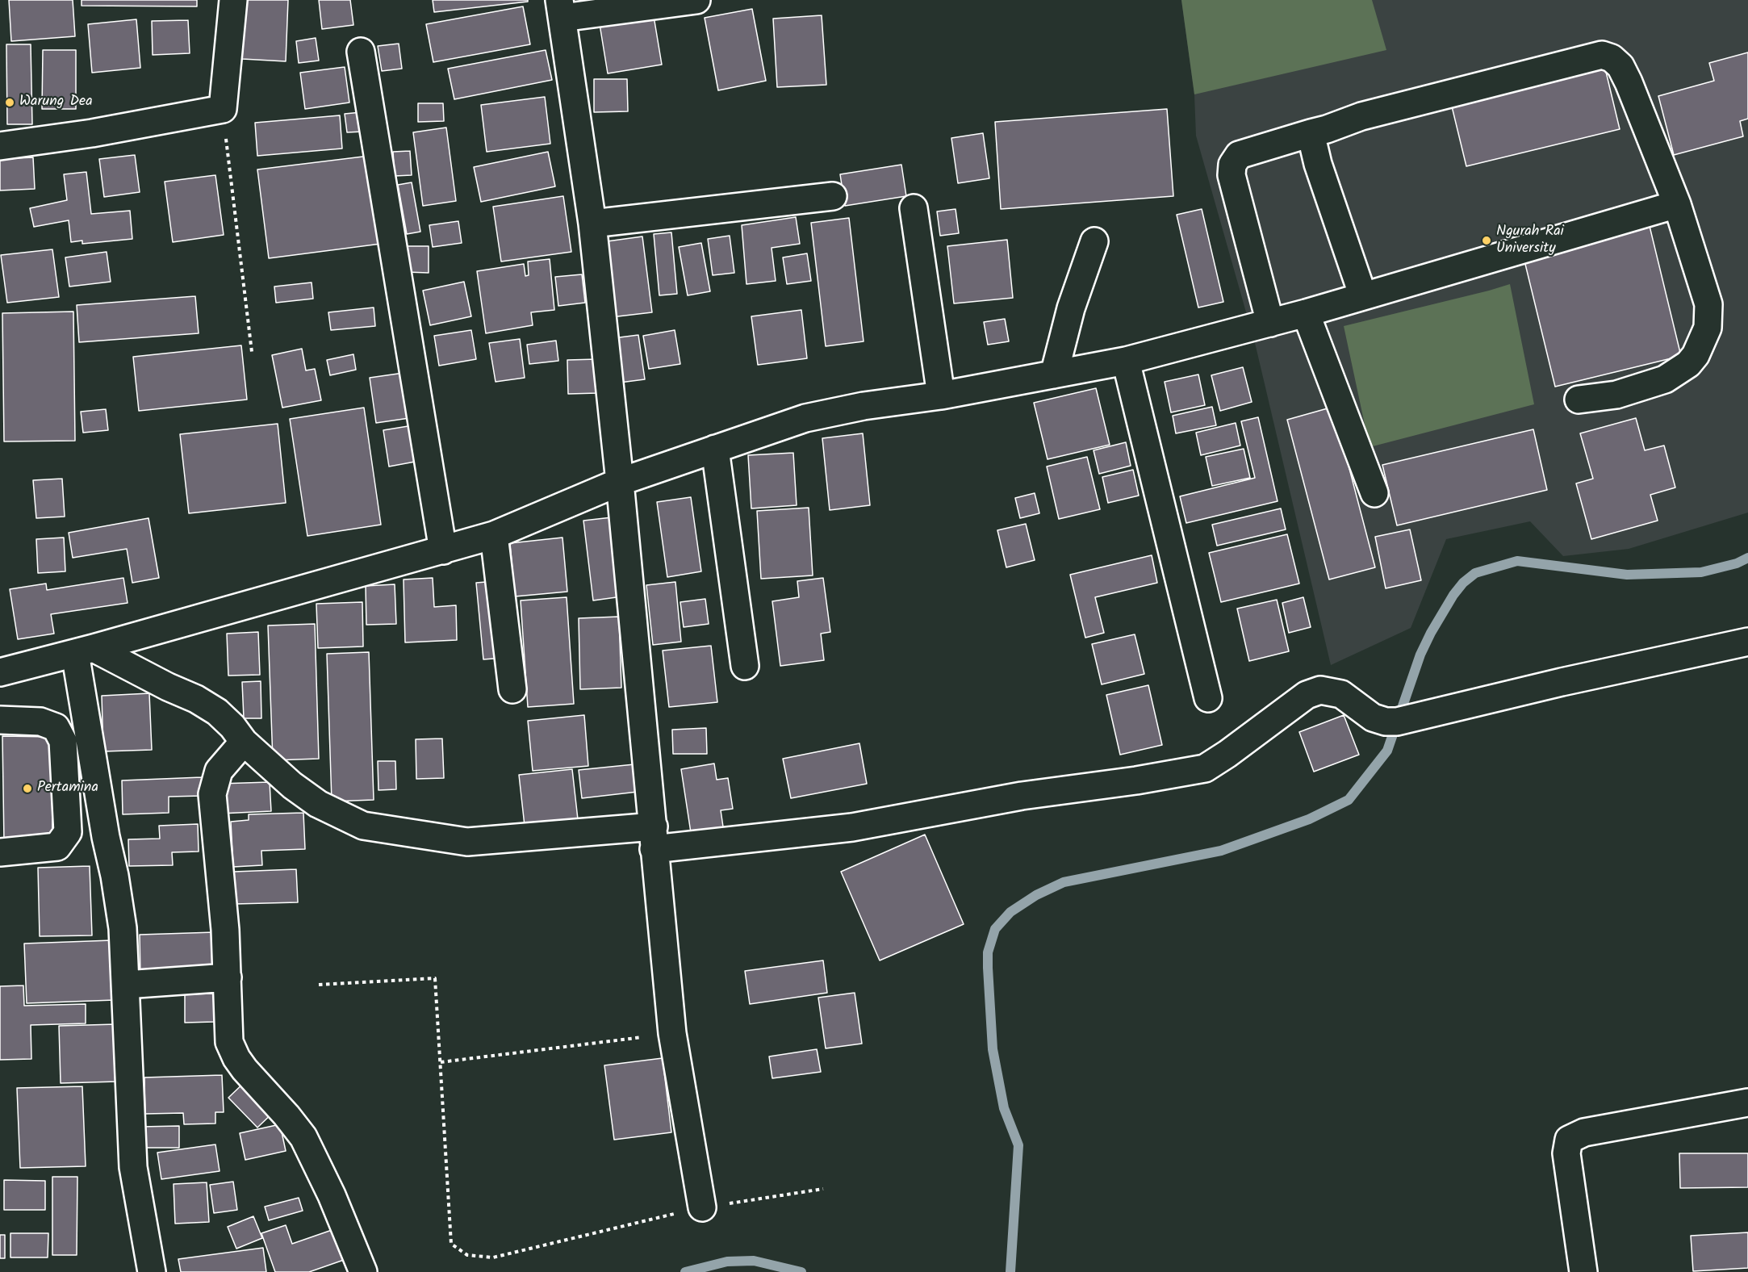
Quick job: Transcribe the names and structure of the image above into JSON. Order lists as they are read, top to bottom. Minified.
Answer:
{"places":["Warung Dea","Ngurah Rai University","Pertamina"]}
